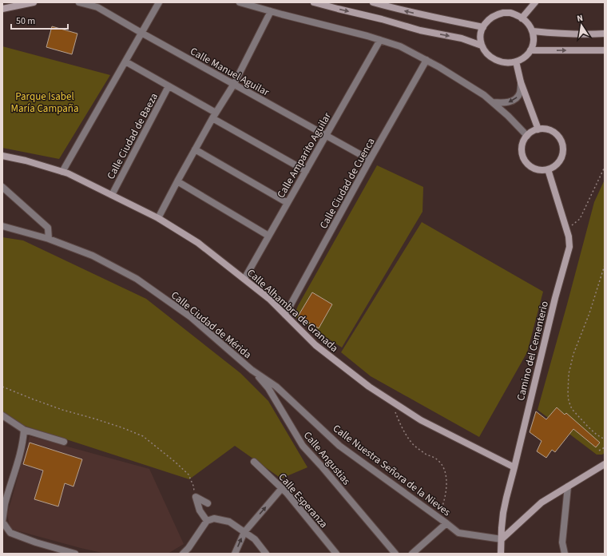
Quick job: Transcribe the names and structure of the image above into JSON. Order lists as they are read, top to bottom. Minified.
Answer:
{"streets":{"street":["Calle Manuel Aguilar","Calle Ciudad de Baeza","Calle Amparito Aguilar","Calle Ciudad de Cuenca","Calle Alhambra de Granada","Calle Ciudad de Mérida","Camino del Cementerio","Calle Angustias","Calle Nuestra Señora de la Nieves","Calle Esperanza"]},"crossings":[["Calle Manuel Aguilar","Calle Amparito Aguilar"],["Calle Manuel Aguilar","Calle Ciudad de Cuenca"],["Calle Ciudad de Baeza","Calle Alhambra de Granada"],["Calle Amparito Aguilar","Calle Alhambra de Granada"],["Calle Ciudad de Cuenca","Calle Alhambra de Granada"],["Calle Alhambra de Granada","Camino del Cementerio"],["Calle Ciudad de Mérida","Calle Angustias"],["Calle Ciudad de Mérida","Calle Nuestra Señora de la Nieves"],["Camino del Cementerio","Calle Nuestra Señora de la Nieves"],["Calle Angustias","Calle Nuestra Señora de la Nieves"]],"parks":["Parque Isabel María Campaña"],"scale_bar":"50 m","north":"top"}
